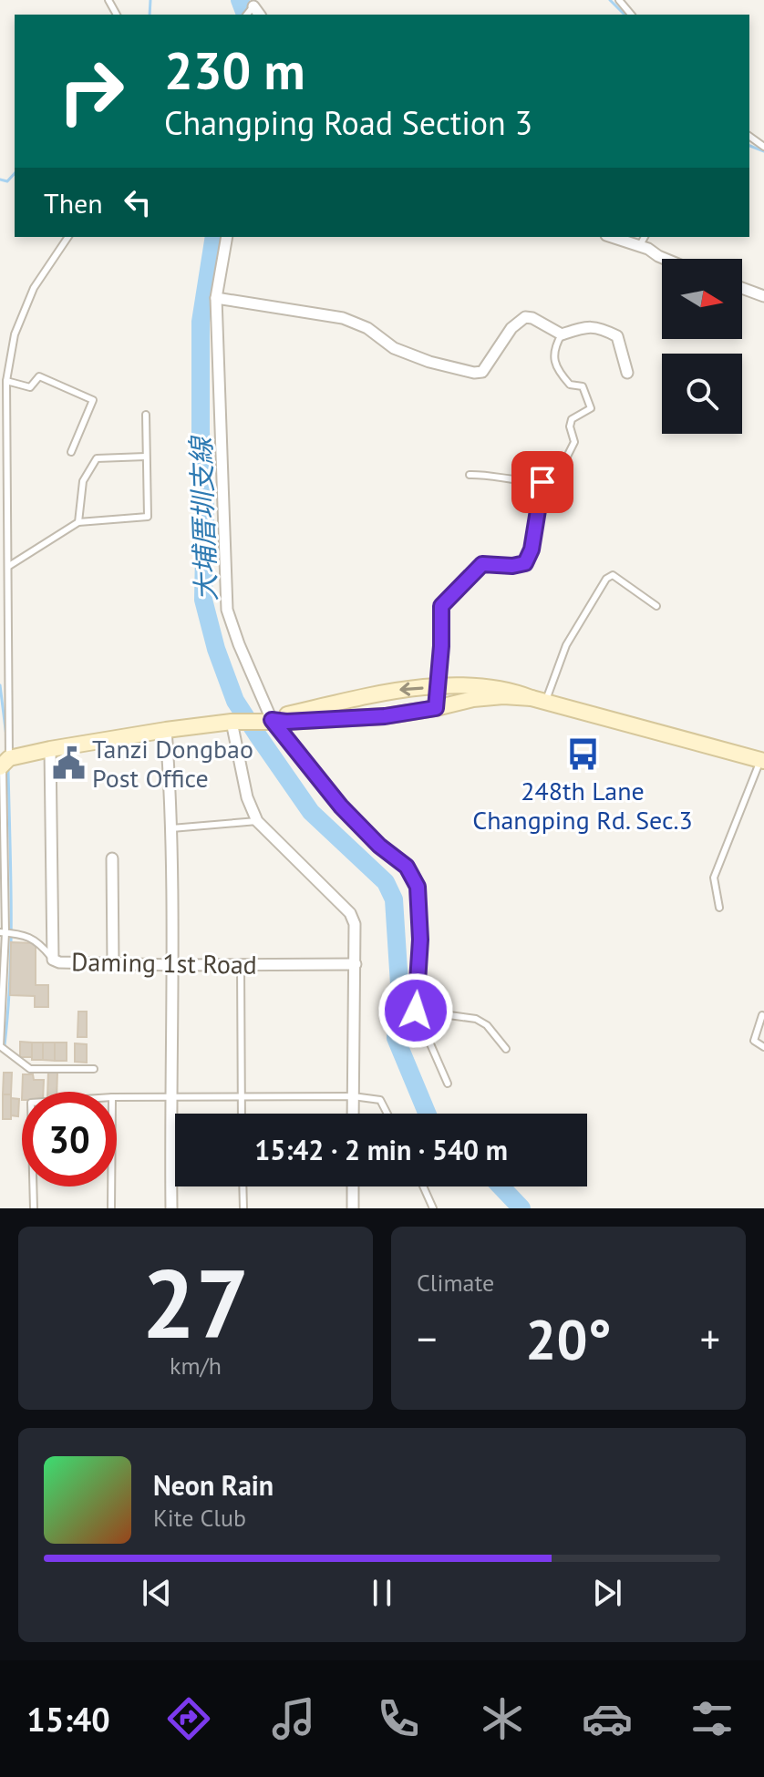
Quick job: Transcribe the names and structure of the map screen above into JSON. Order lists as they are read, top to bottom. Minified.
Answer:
{"streets":{"street":["Daming 1st Road"]},"water":["大埔厝圳支線"],"places":{"bus stop":["248th Lane Changping Rd. Sec.3"],"public building":["Tanzi Dongbao Post Office"]},"north":"right","page":{"turn":["230 m","Changping Road Section 3"],"then":"Then","limit":"30","trip":"15:42 · 2 min · 540 m","tile":[["27","km/h"],"Climate"],"heat":["−","20°","+"],"song":["Neon Rain","Kite Club"],"tabs":"15:40"}}
